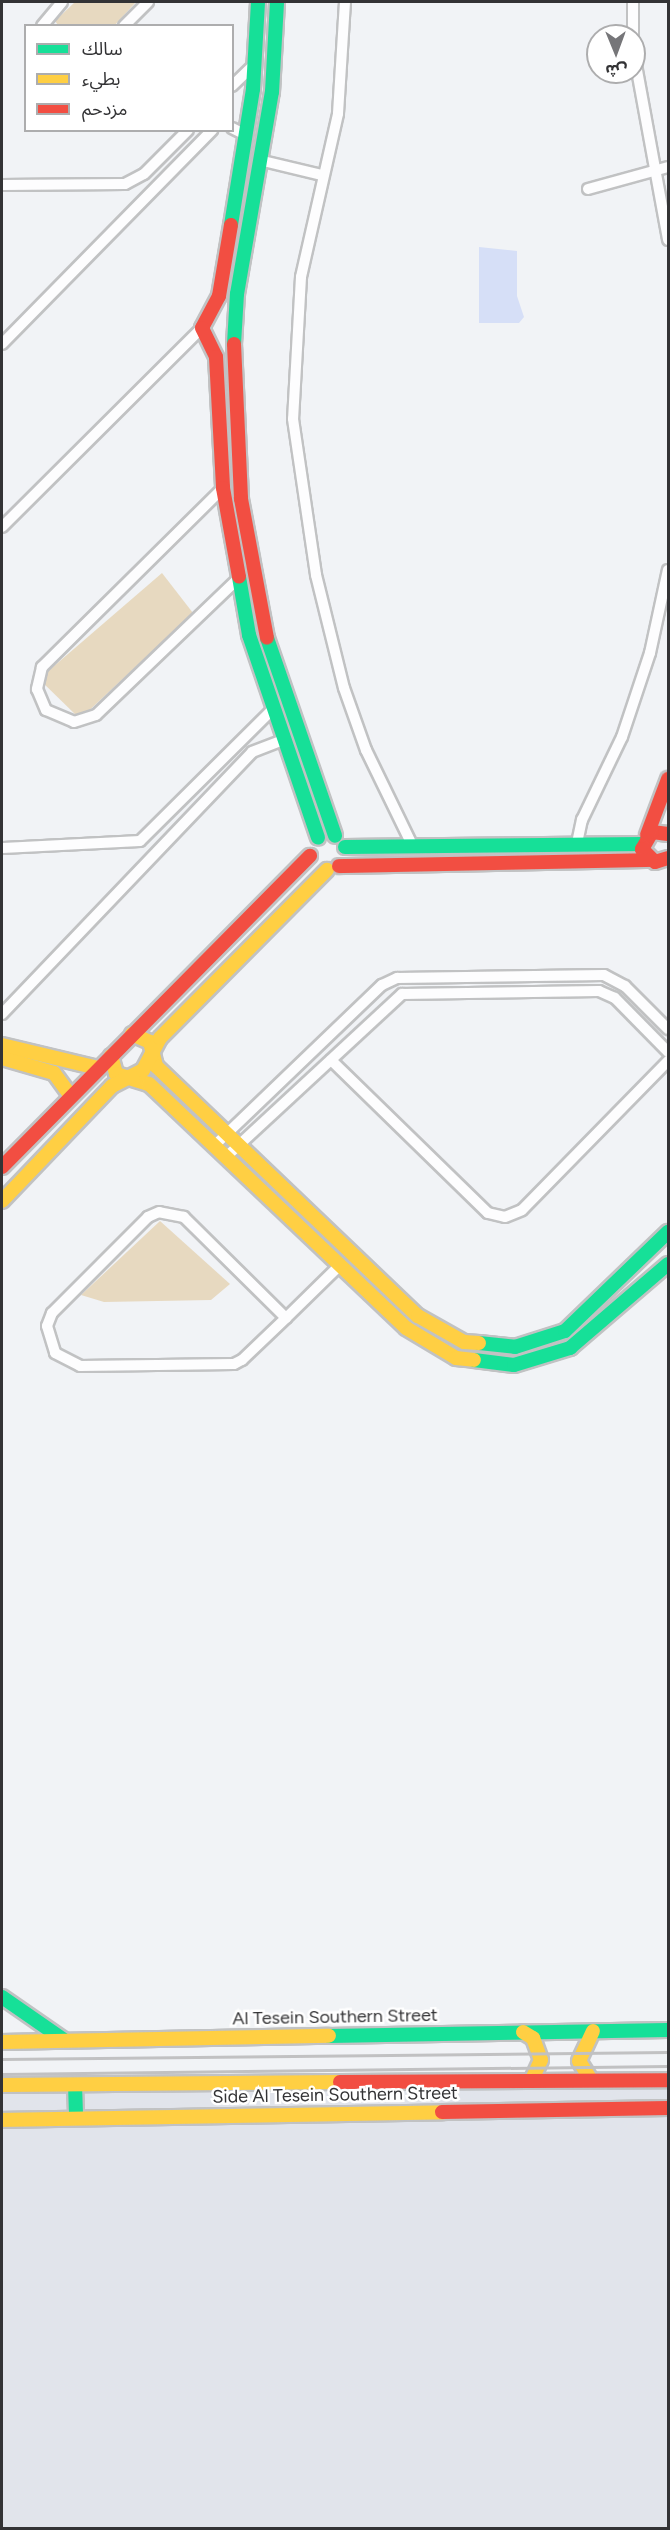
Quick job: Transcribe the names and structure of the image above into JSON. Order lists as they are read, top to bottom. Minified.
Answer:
{"streets":{"street":["Al Tesein Southern Street","Side Al Tesein Southern Street"]},"legend":["سالك","بطيء","مزدحم"],"north":"bottom"}
